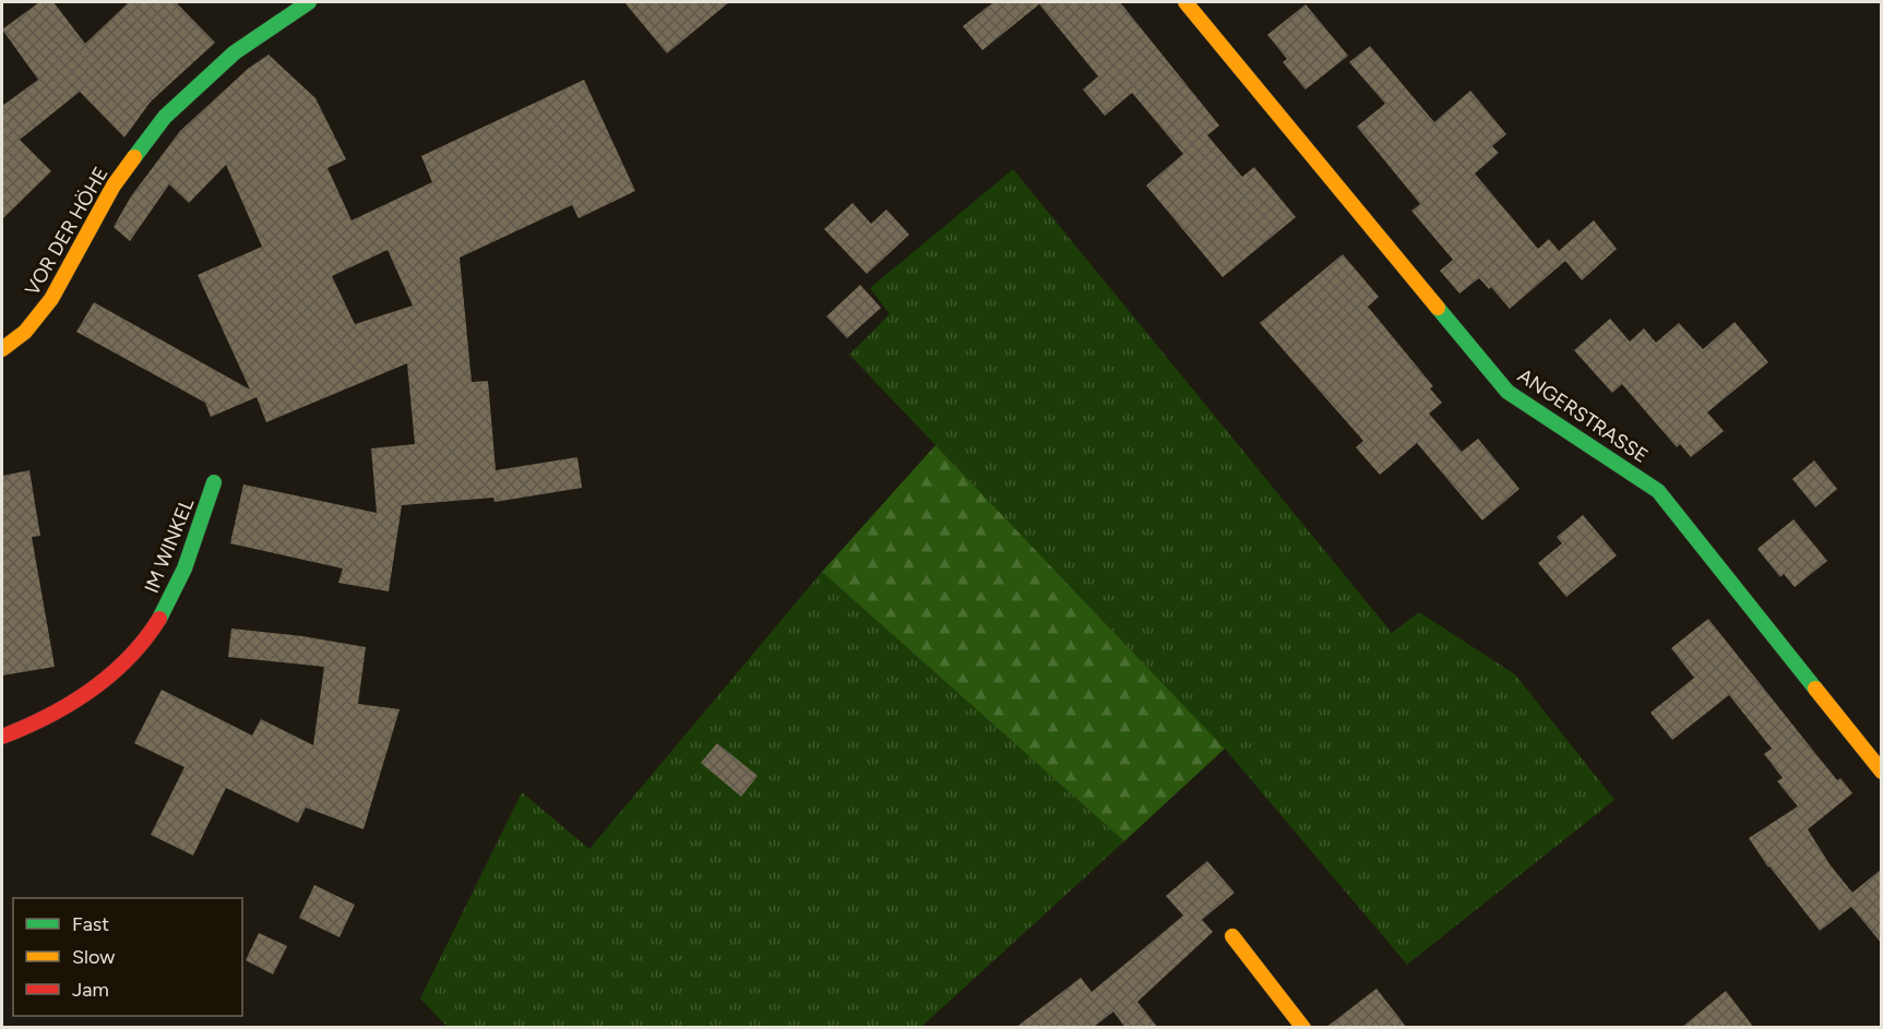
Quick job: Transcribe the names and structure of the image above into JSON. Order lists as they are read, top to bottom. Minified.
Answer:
{"streets":{"street":["VOR DER HÖHE","ANGERSTRASSE","IM WINKEL"]},"legend":["Fast","Slow","Jam"]}
